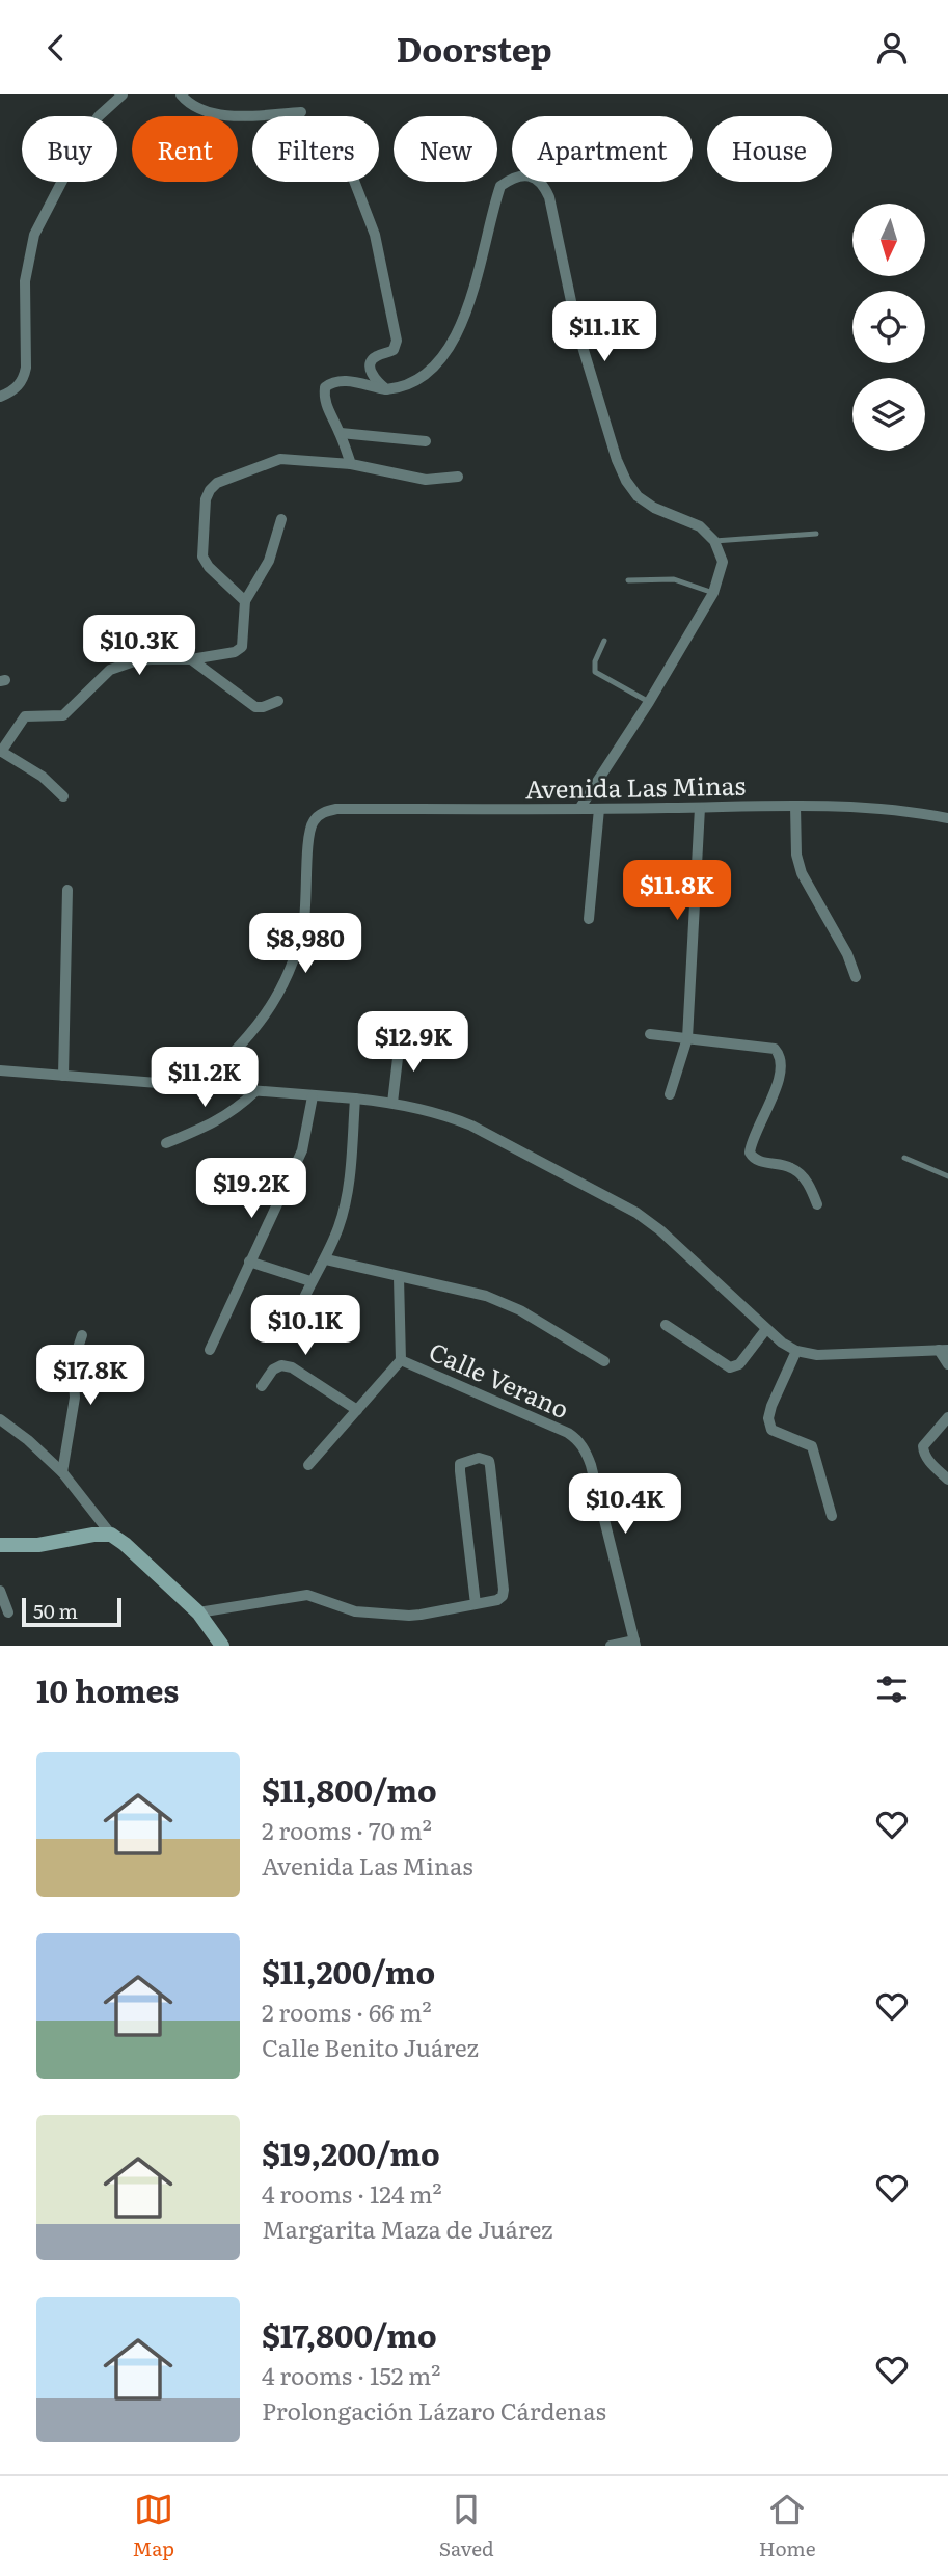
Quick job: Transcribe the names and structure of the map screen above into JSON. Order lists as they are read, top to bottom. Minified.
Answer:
{"streets":{"street":["Avenida Las Minas","Calle Verano"]},"scale_bar":"50 m","north":"bottom","page":{"header":"Doorstep","chip":["Buy","Rent","Filters","New","Apartment","House"],"price":["$11.1K","$10.3K","$11.8K","$8,980","$12.9K","$11.2K","$19.2K","$10.1K","$17.8K","$10.4K"],"scale":"50 m","heading":"10 homes","list":[{"name":"$11,800/mo","note":"2 rooms · 70 m² · Avenida Las Minas"},{"name":"$11,200/mo","note":"2 rooms · 66 m² · Calle Benito Juárez"},{"name":"$19,200/mo","note":"4 rooms · 124 m² · Margarita Maza de Juárez"},{"name":"$17,800/mo","note":"4 rooms · 152 m² · Prolongación Lázaro Cárdenas"}],"tabs":["Map","Saved","Home"]}}
